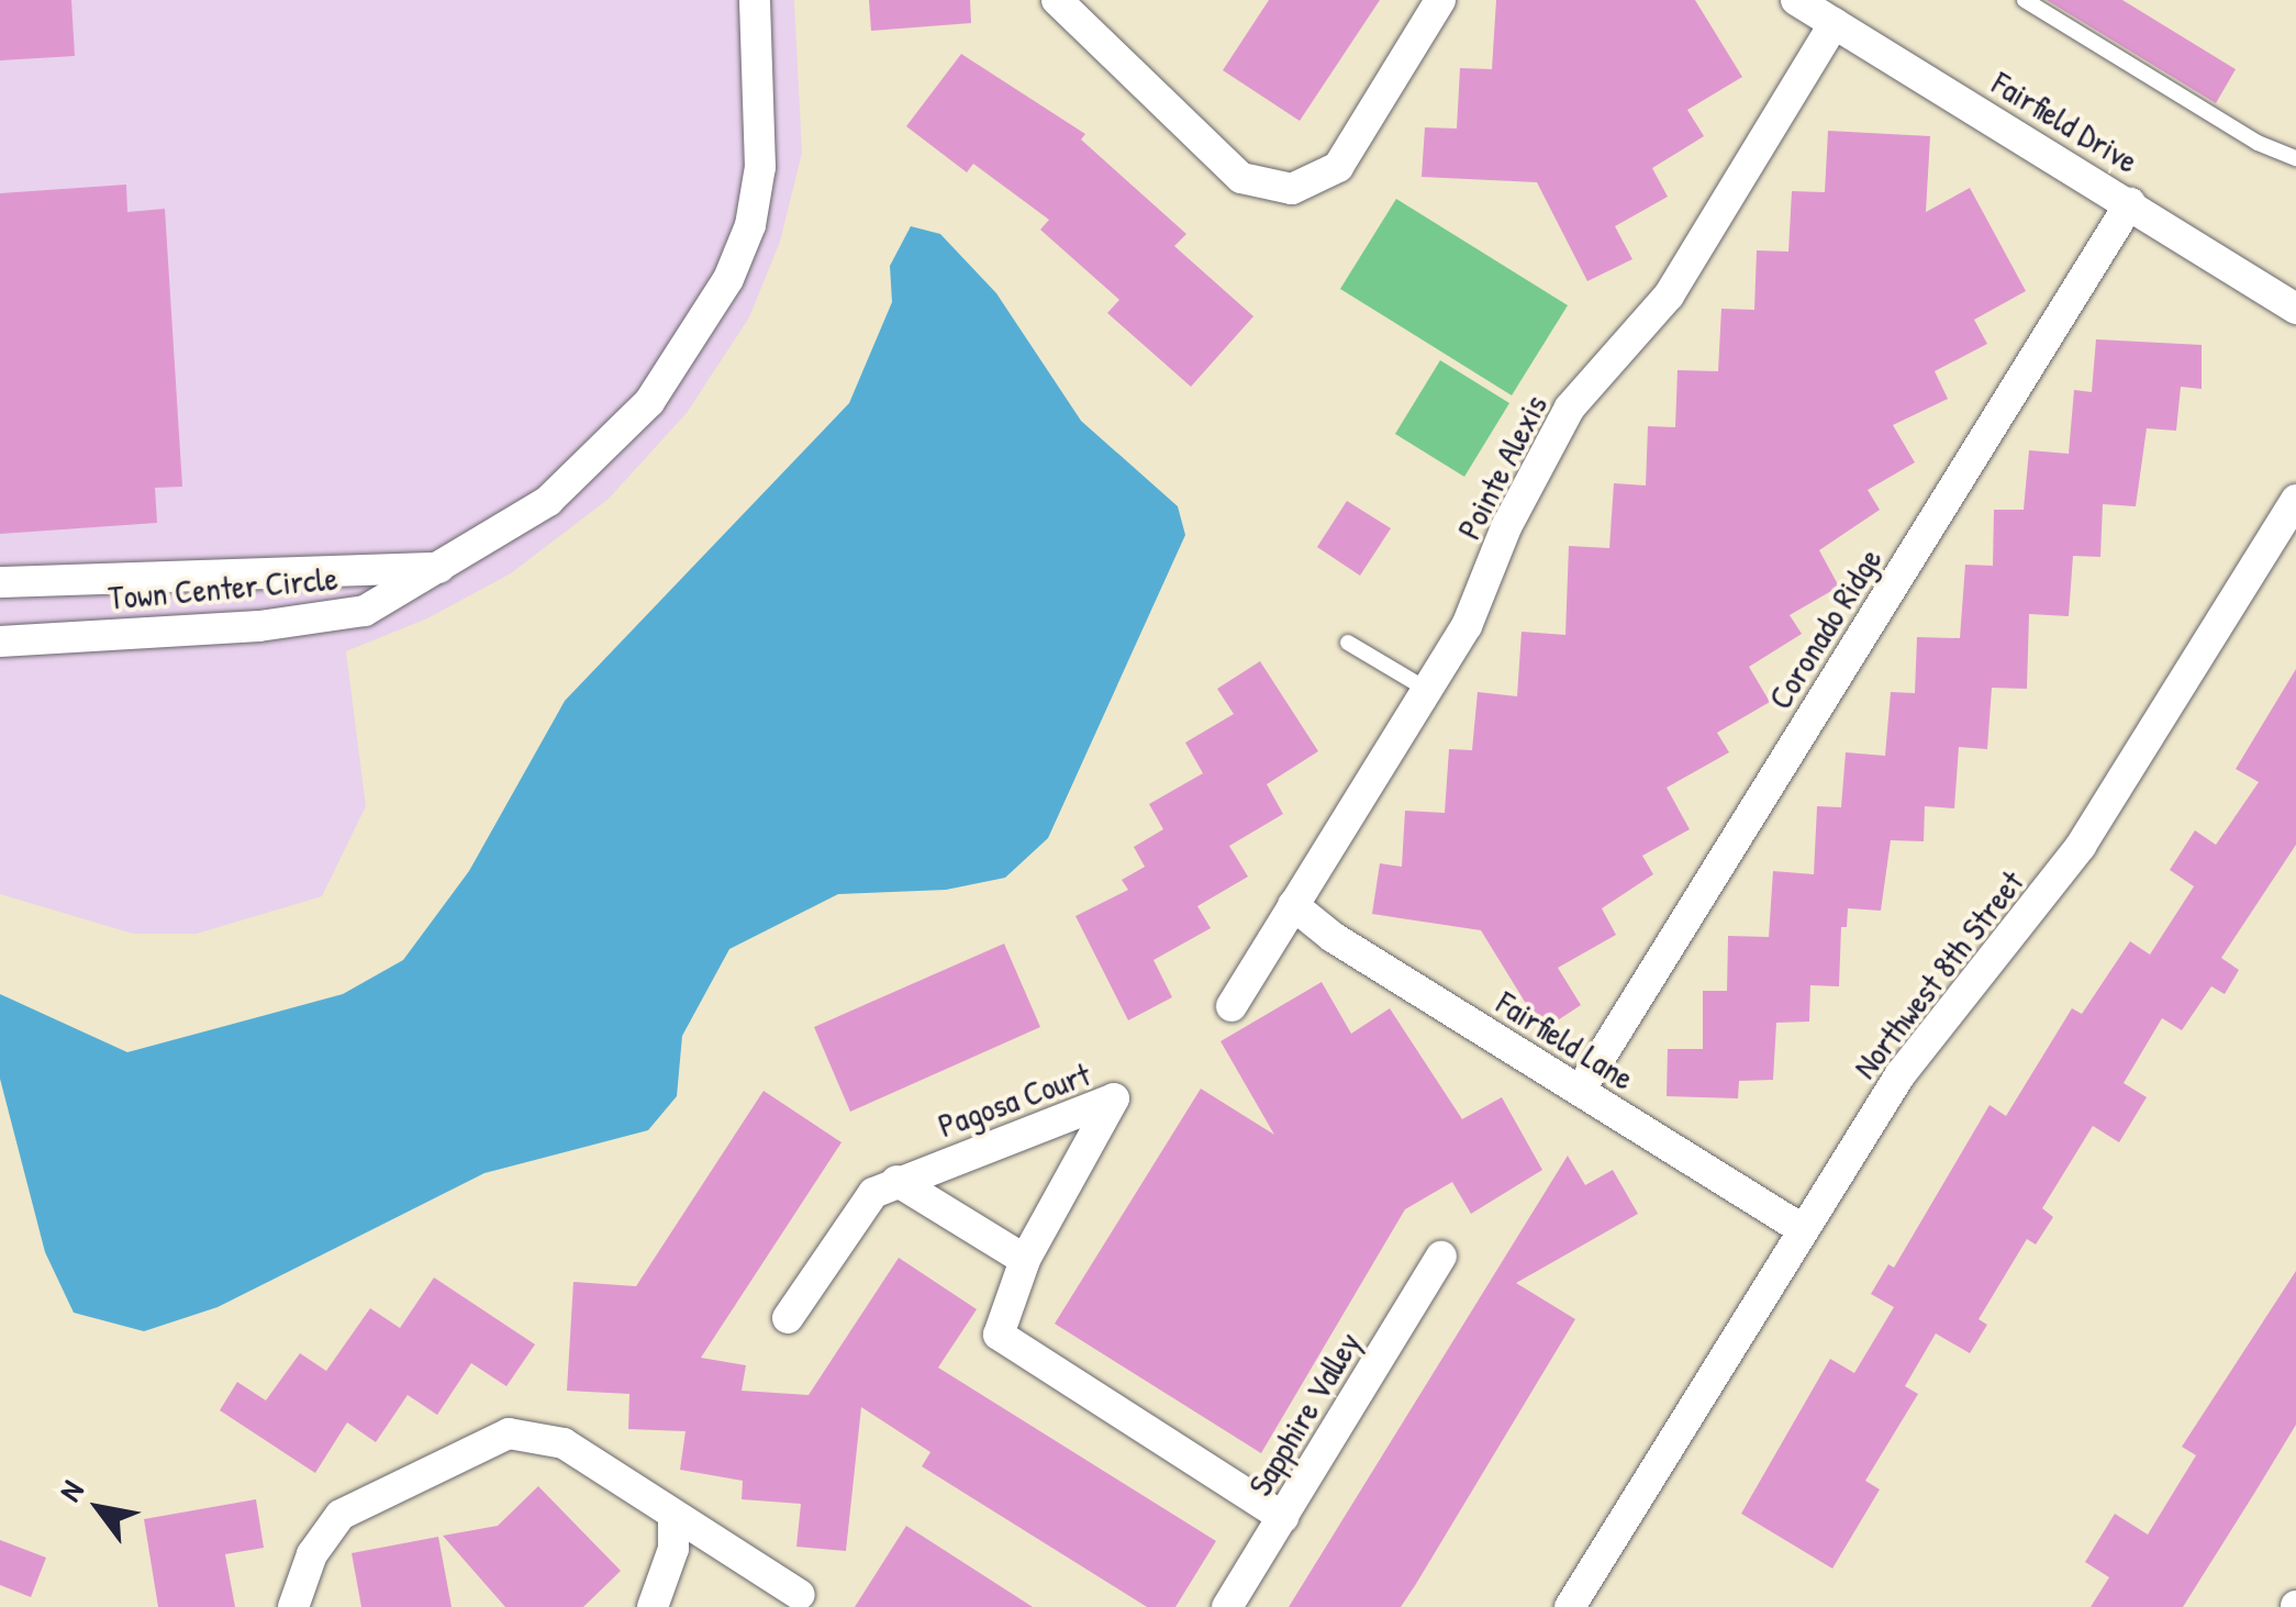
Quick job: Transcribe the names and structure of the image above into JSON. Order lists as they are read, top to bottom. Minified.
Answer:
{"streets":{"street":["Fairfield Drive","Pointe Alexis","Town Center Circle","Coronado Ridge","Northwest 8th Street","Fairfield Lane","Pagosa Court","Sapphire Valley"]},"crossings":[["Fairfield Drive","Pointe Alexis"],["Fairfield Drive","Coronado Ridge"],["Pointe Alexis","Fairfield Lane"],["Coronado Ridge","Fairfield Lane"],["Northwest 8th Street","Fairfield Lane"],["Pagosa Court","Sapphire Valley"]],"north":"top left"}
